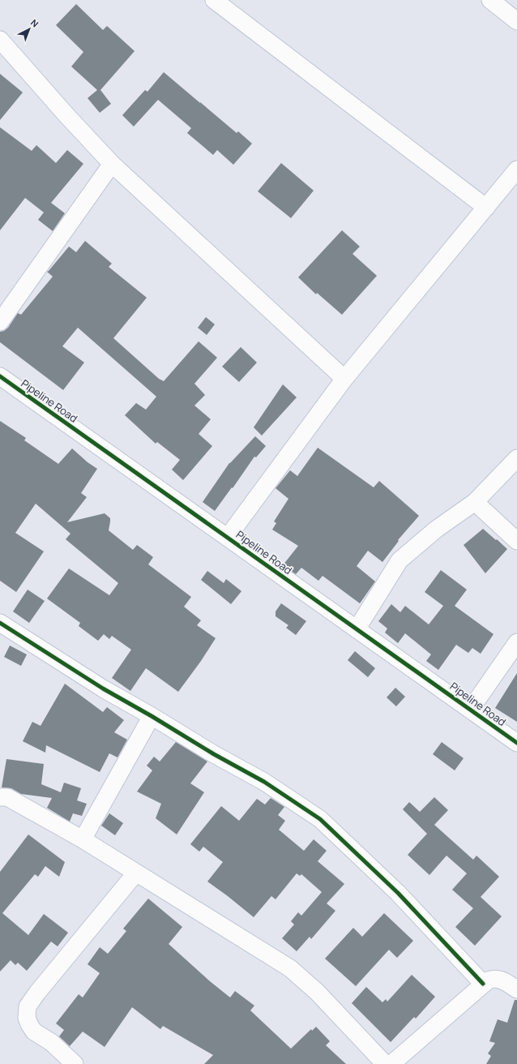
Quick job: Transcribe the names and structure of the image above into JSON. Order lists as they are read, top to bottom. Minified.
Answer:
{"streets":{"street":["Pipeline Road"]},"north":"top right"}
